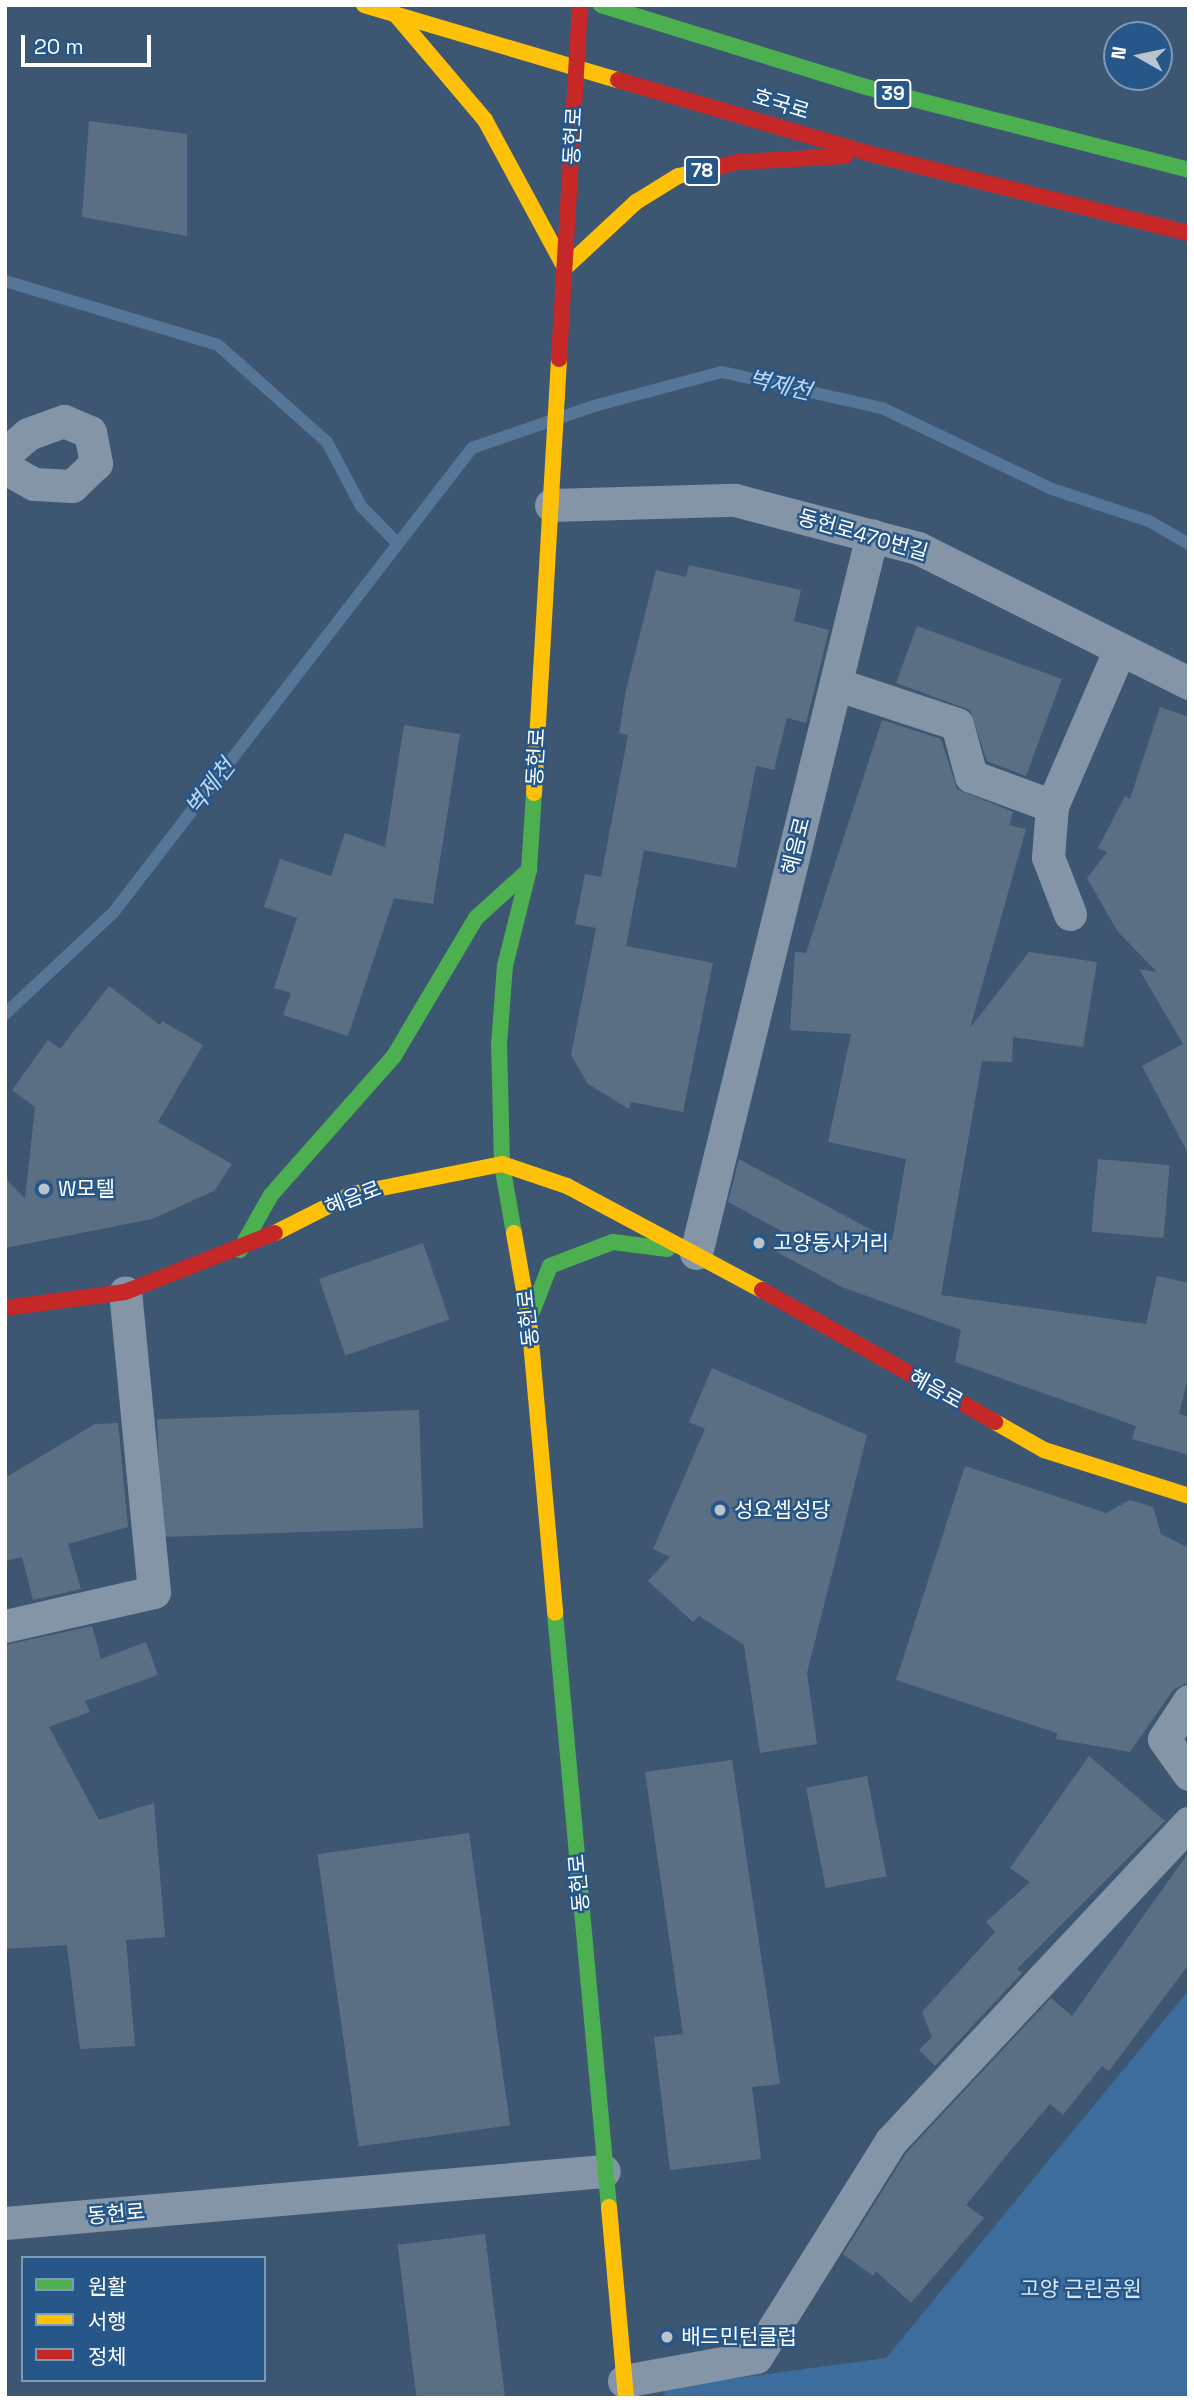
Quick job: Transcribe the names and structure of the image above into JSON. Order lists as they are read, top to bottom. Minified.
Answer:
{"streets":{"main road":["39","호국로","동헌로","78","혜음로"],"street":["동헌로470번길"]},"crossings":[["호국로","동헌로"],["호국로","78"],["동헌로","78"],["동헌로","동헌로470번길"],["동헌로","혜음로"],["동헌로470번길","혜음로"]],"water":["벽제천"],"parks":["고양 근린공원"],"places":["W모텔","고양동사거리","성요셉성당","배드민턴클럽"],"legend":["원활","서행","정체"],"scale_bar":"20 m","north":"left"}
